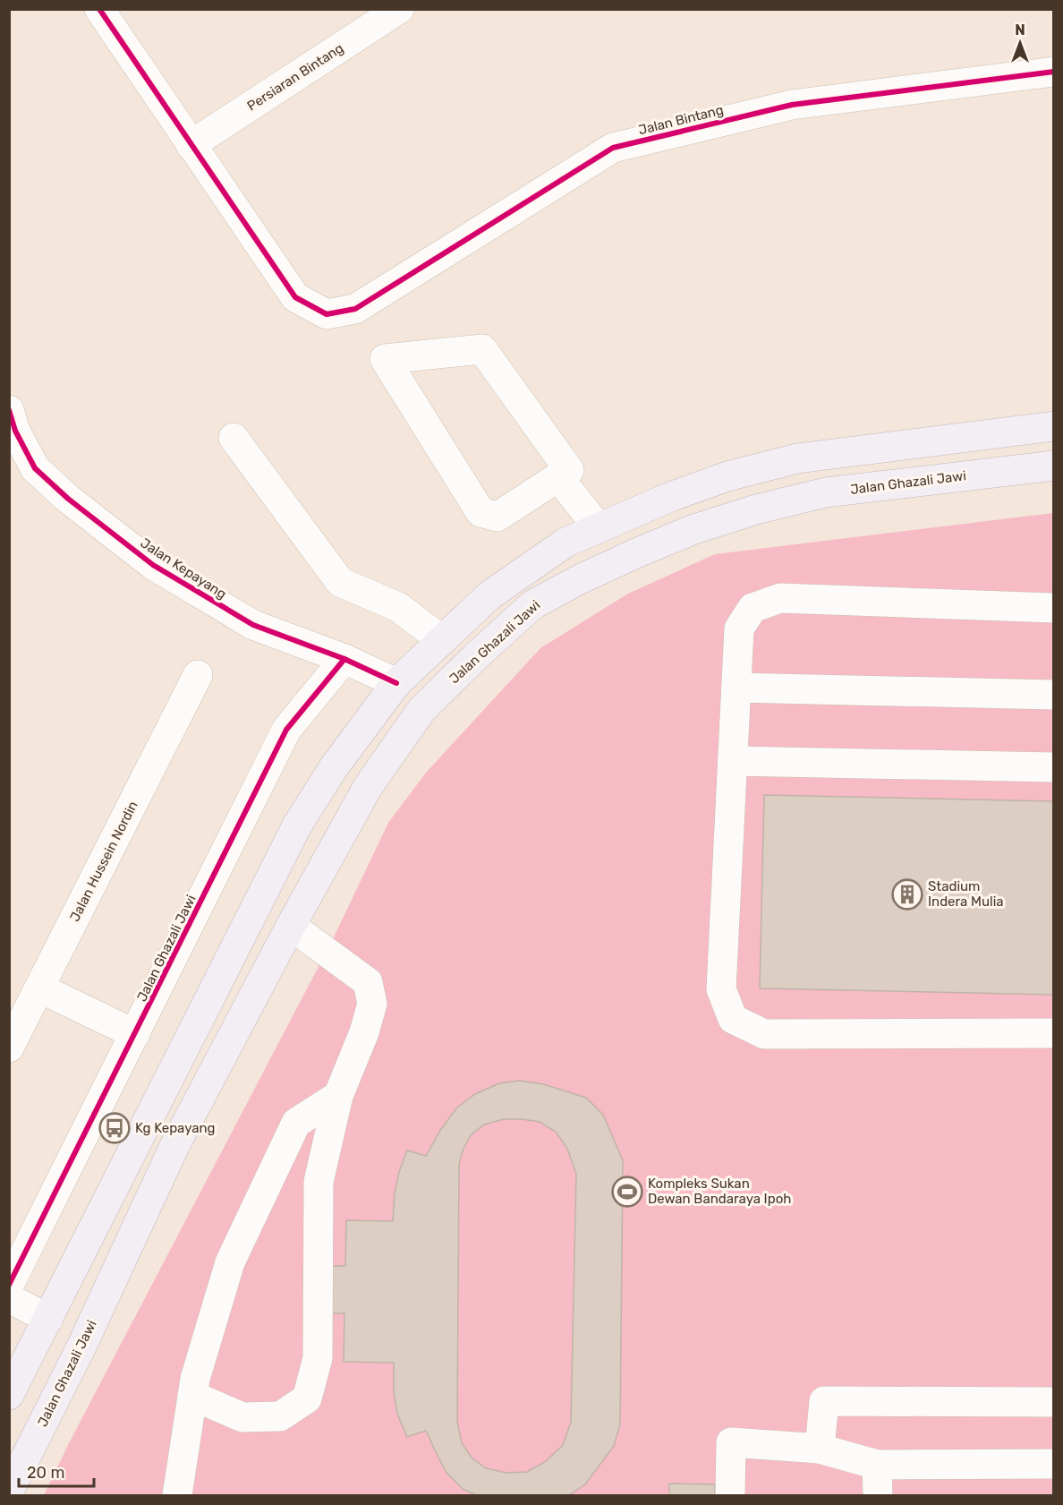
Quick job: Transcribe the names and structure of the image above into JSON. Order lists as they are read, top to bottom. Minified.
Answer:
{"streets":{"main road":["Jalan Ghazali Jawi"],"street":["Persiaran Bintang","Jalan Bintang","Jalan Kepayang","Jalan Hussein Nordin"]},"crossings":[["Persiaran Bintang","Jalan Bintang"],["Jalan Ghazali Jawi","Jalan Kepayang"]],"places":{"building":["Stadium Indera Mulia"],"bus stop":["Kg Kepayang"],"sports":["Kompleks Sukan Dewan Bandaraya Ipoh"]},"scale_bar":"20 m","north":"top"}
